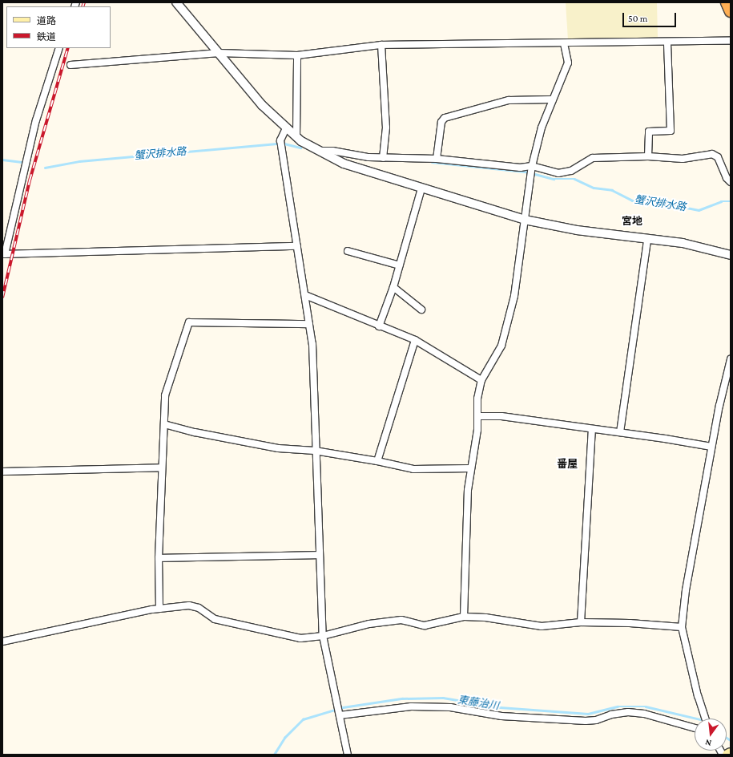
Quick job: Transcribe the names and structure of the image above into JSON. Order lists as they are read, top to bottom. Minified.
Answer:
{"districts":["宮地","番屋"],"water":["蟹沢排水路","東藤治川"],"legend":["道路","鉄道"],"scale_bar":"50 m","north":"bottom"}
